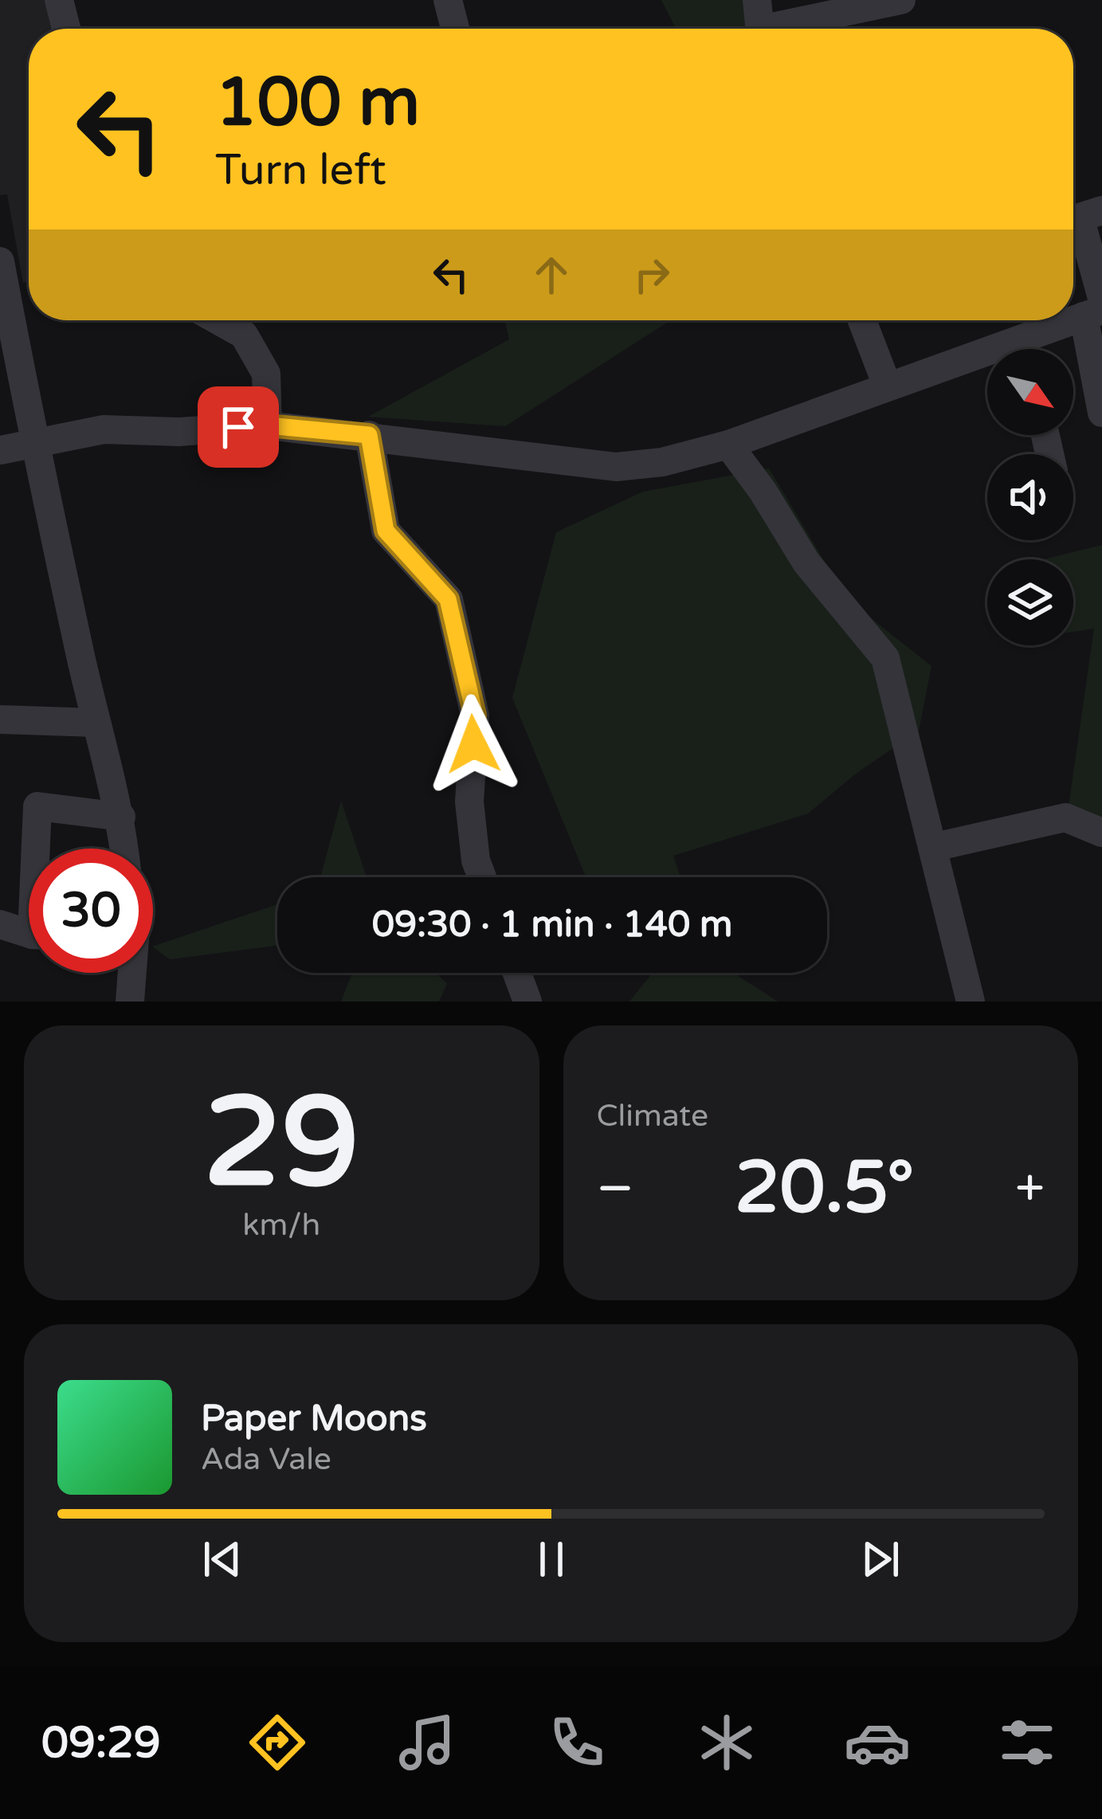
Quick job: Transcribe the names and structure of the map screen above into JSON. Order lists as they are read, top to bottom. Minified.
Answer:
{"north":"bottom right","page":{"turn":["100 m","Turn left"],"limit":"30","trip":"09:30 · 1 min · 140 m","tile":[["29","km/h"],"Climate"],"heat":["−","20.5°","+"],"song":["Paper Moons","Ada Vale"],"tabs":"09:29"}}
